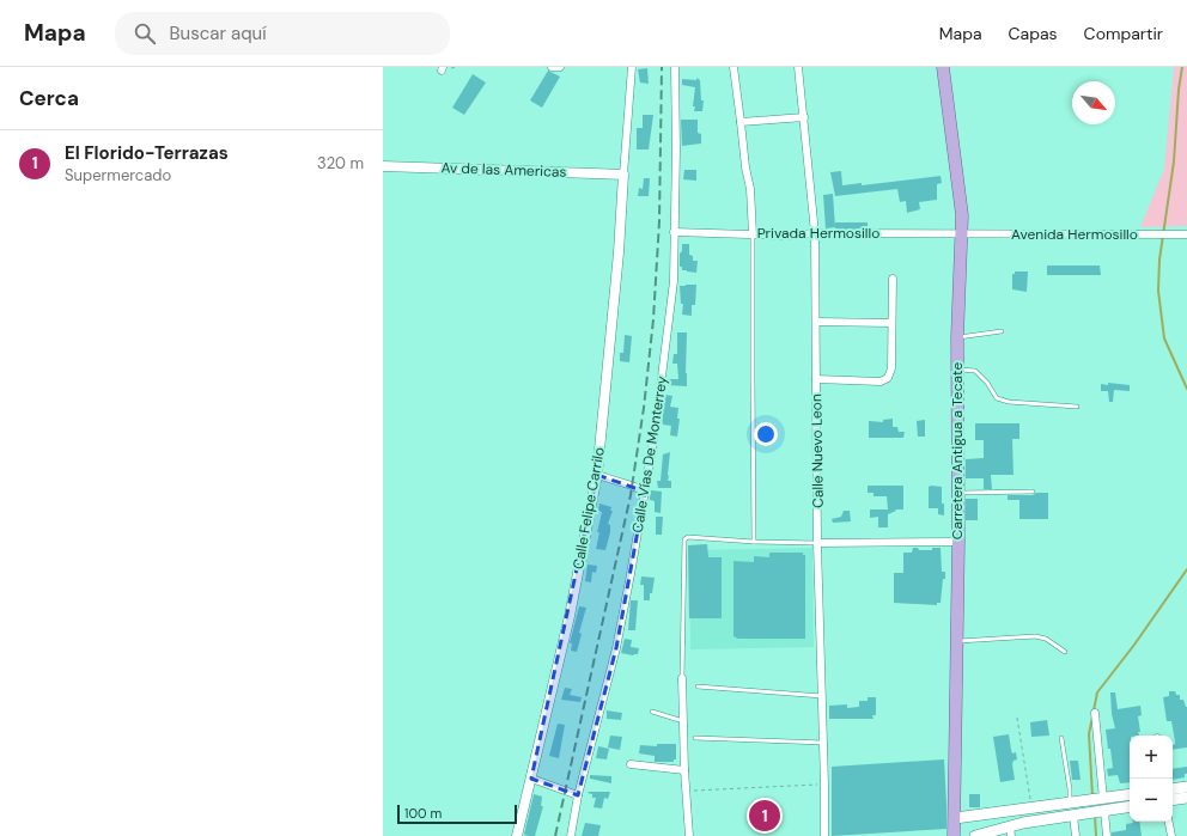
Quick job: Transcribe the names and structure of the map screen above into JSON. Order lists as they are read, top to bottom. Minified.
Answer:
{"streets":{"main road":["Carretera Antigua a Tecate"],"street":["Av de las Americas","Privada Hermosillo","Avenida Hermosillo","Calle Nuevo Leon","Calle Vías De Monterrey","Calle Felipe Carrilo"]},"crossings":[["Av de las Americas","Calle Felipe Carrilo"],["Privada Hermosillo","Avenida Hermosillo"],["Privada Hermosillo","Calle Nuevo Leon"],["Privada Hermosillo","Carretera Antigua a Tecate"],["Privada Hermosillo","Calle Vías De Monterrey"],["Avenida Hermosillo","Carretera Antigua a Tecate"]],"scale_bar":"100 m","north":"bottom right","page":{"header":"Mapa","search":"Buscar aquí","nav":["Mapa","Capas","Compartir"],"heading":"Cerca","list":[{"mark":"1","name":"El Florido-Terrazas","note":"Supermercado","value":"320 m"}],"map_buttons":["+","−"],"pins":"1","scale":"100 m"}}
